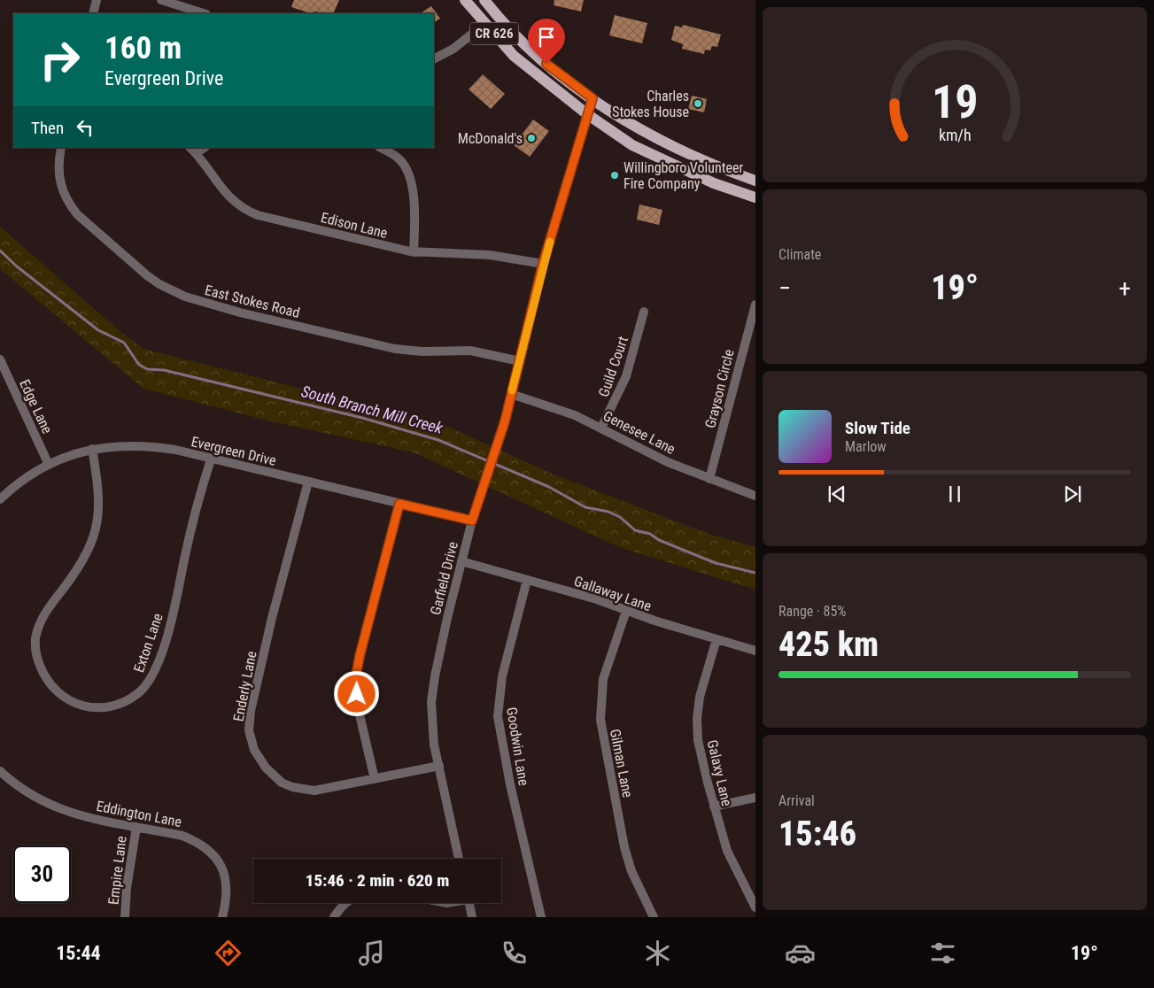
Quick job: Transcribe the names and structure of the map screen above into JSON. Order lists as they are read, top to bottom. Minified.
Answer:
{"streets":{"main road":["CR 626"],"street":["Edison Lane","East Stokes Road","Guild Court","Grayson Circle","Edge Lane","Genesee Lane","Evergreen Drive","Garfield Drive","Gallaway Lane","Exton Lane","Enderly Lane","Goodwin Lane","Gilman Lane","Galaxy Lane","Eddington Lane","Empire Lane"]},"crossings":[["CR 626","Garfield Drive"],["Edison Lane","Garfield Drive"],["East Stokes Road","Garfield Drive"],["Guild Court","Genesee Lane"],["Grayson Circle","Genesee Lane"],["Edge Lane","Evergreen Drive"],["Genesee Lane","Garfield Drive"],["Evergreen Drive","Garfield Drive"],["Evergreen Drive","Exton Lane"],["Evergreen Drive","Enderly Lane"],["Garfield Drive","Gallaway Lane"],["Garfield Drive","Enderly Lane"],["Gallaway Lane","Goodwin Lane"],["Gallaway Lane","Gilman Lane"],["Gallaway Lane","Galaxy Lane"],["Eddington Lane","Empire Lane"]],"water":["South Branch Mill Creek"],"places":["Charles Stokes House","McDonald's","Willingboro Volunteer Fire Company"],"page":{"turn":["160 m","Evergreen Drive"],"then":"Then","tile":["Climate",["Range · 85%","425 km"],["Arrival","15:46"]],"heat":["−","19°","+"],"song":["Slow Tide","Marlow"],"limit":"30","trip":"15:46 · 2 min · 620 m","tabs":["15:44","19°"],"gauge":["19","km/h"]}}
